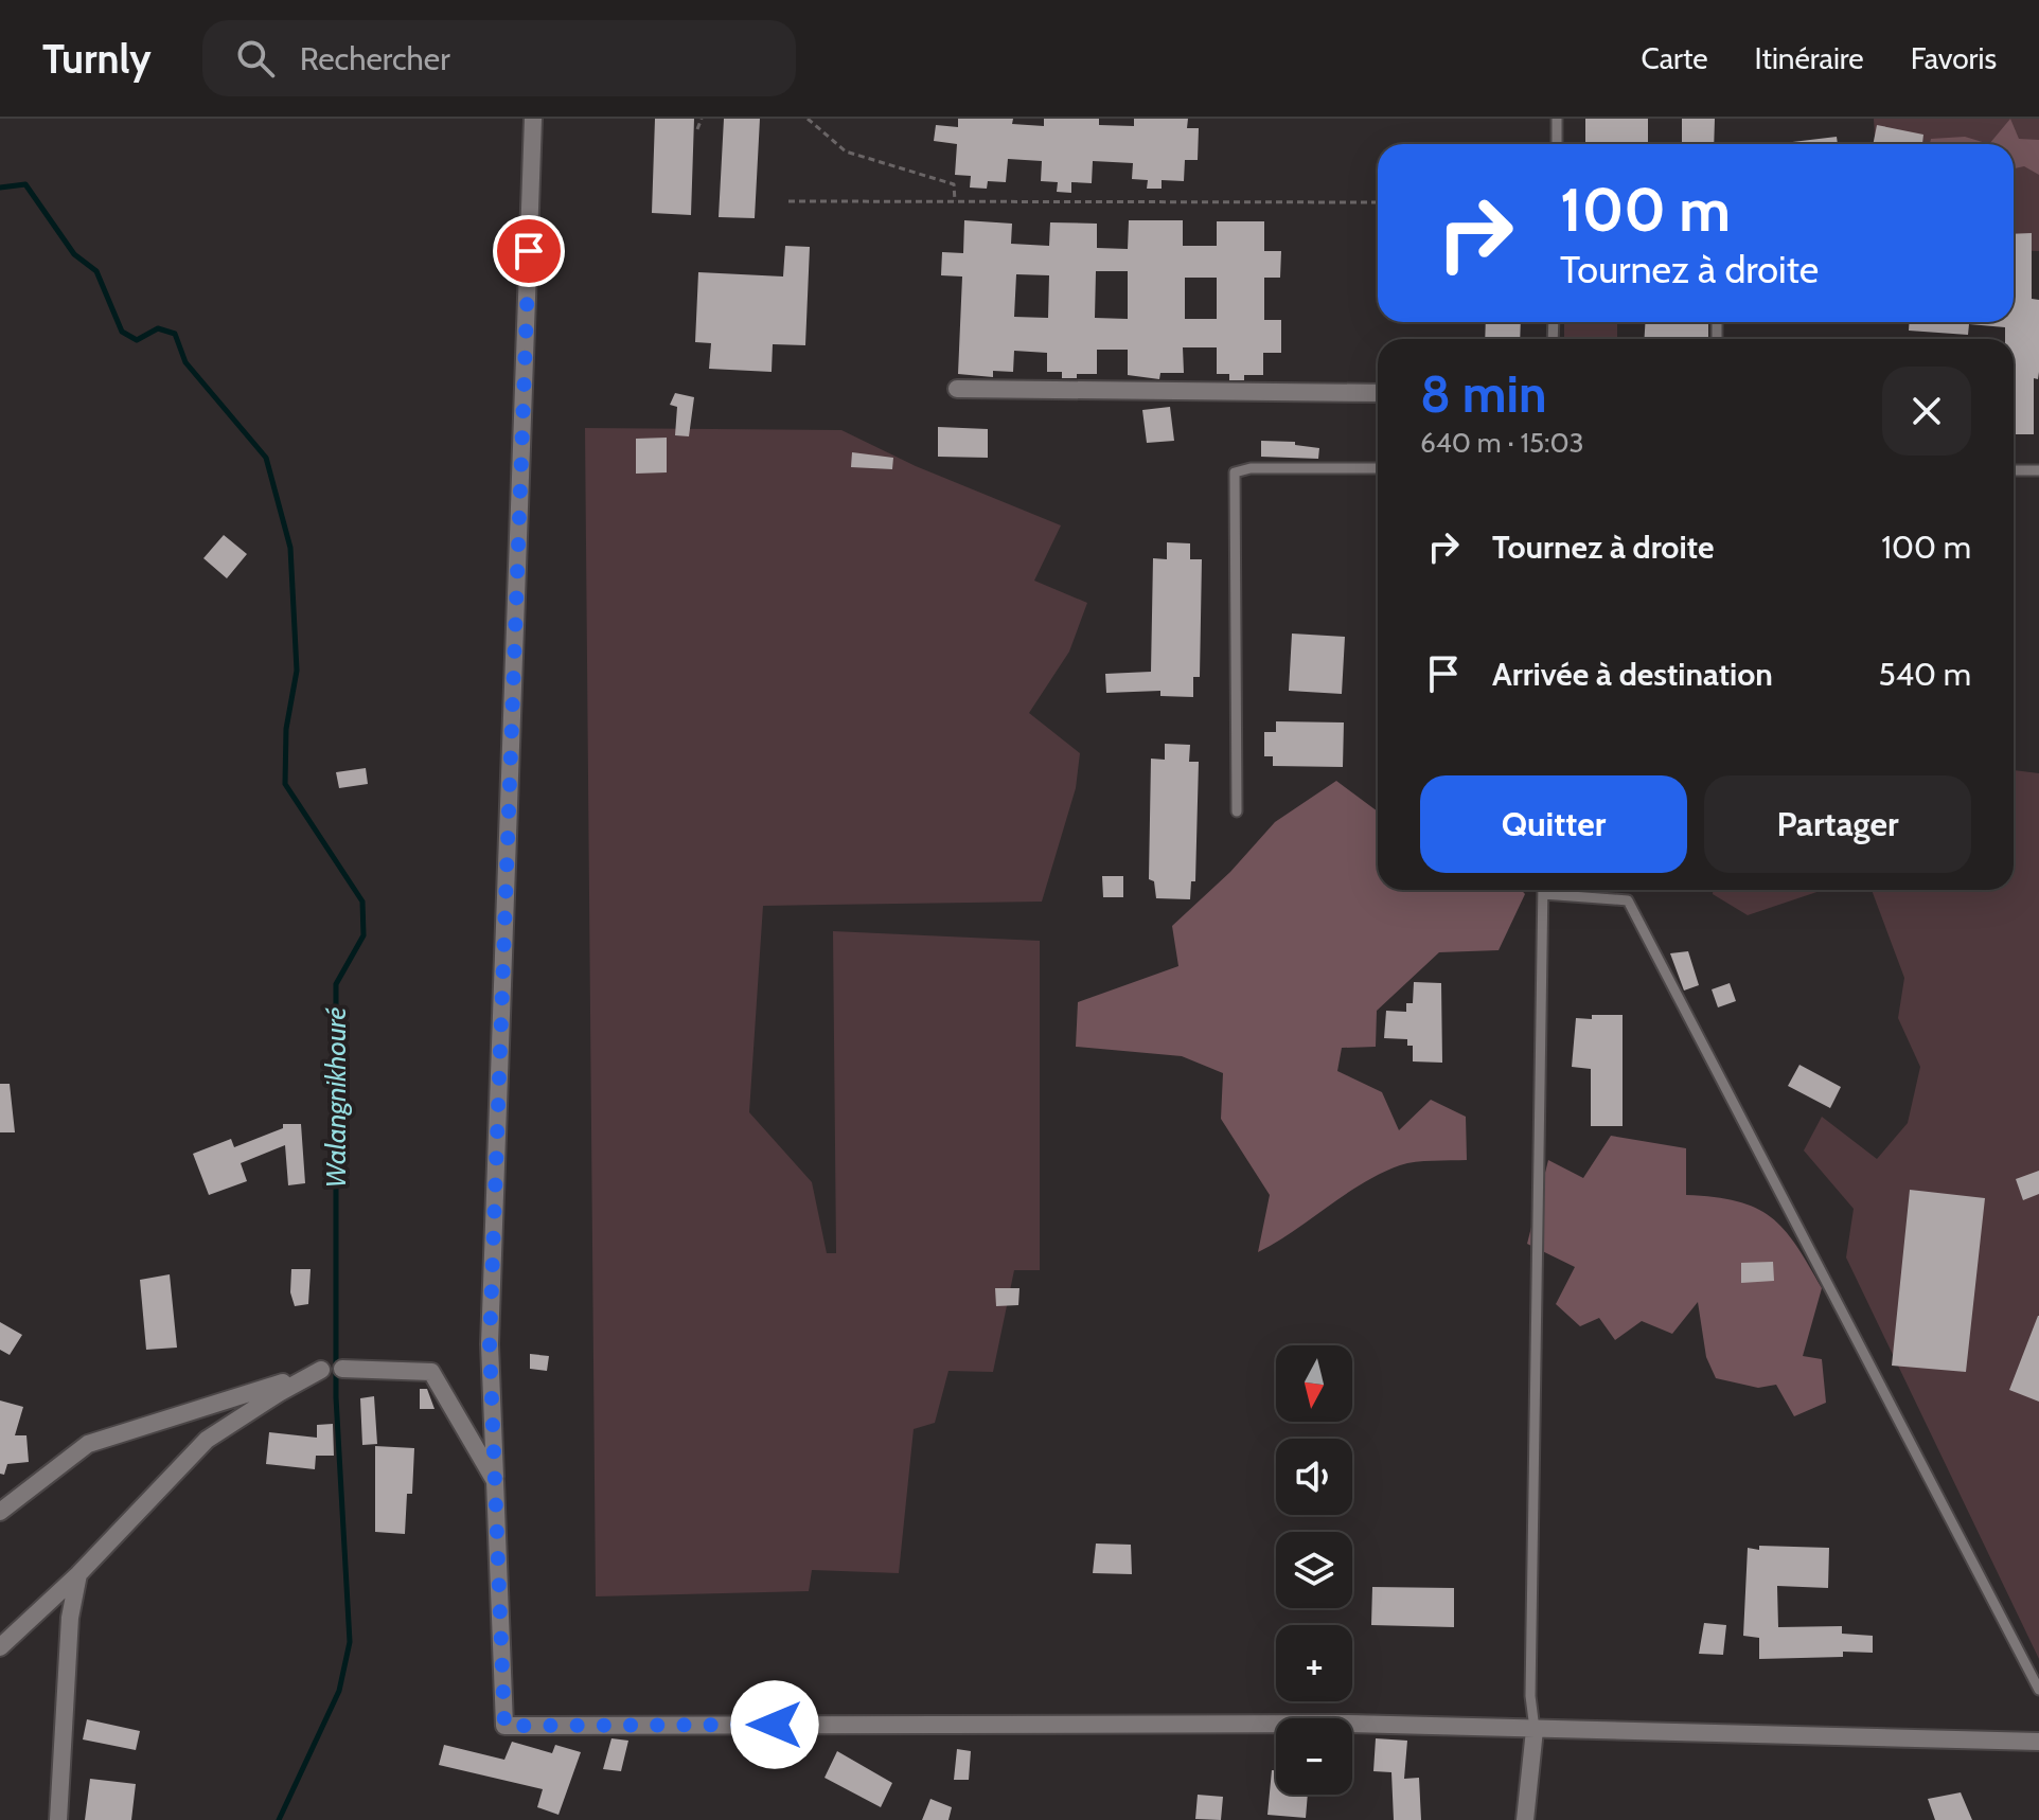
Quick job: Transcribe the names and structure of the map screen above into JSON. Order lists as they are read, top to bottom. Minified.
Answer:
{"water":["Walangnikhouré"],"north":"bottom","page":{"header":"Turnly","search":"Rechercher","nav":["Carte","Itinéraire","Favoris"],"turn":["100 m","Tournez à droite"],"heading":["8 min","640 m · 15:03"],"list":[{"name":"Tournez à droite","value":"100 m"},{"name":"Arrivée à destination","value":"540 m"}],"buttons":["Quitter","Partager"],"map_buttons":["+","−"]}}
